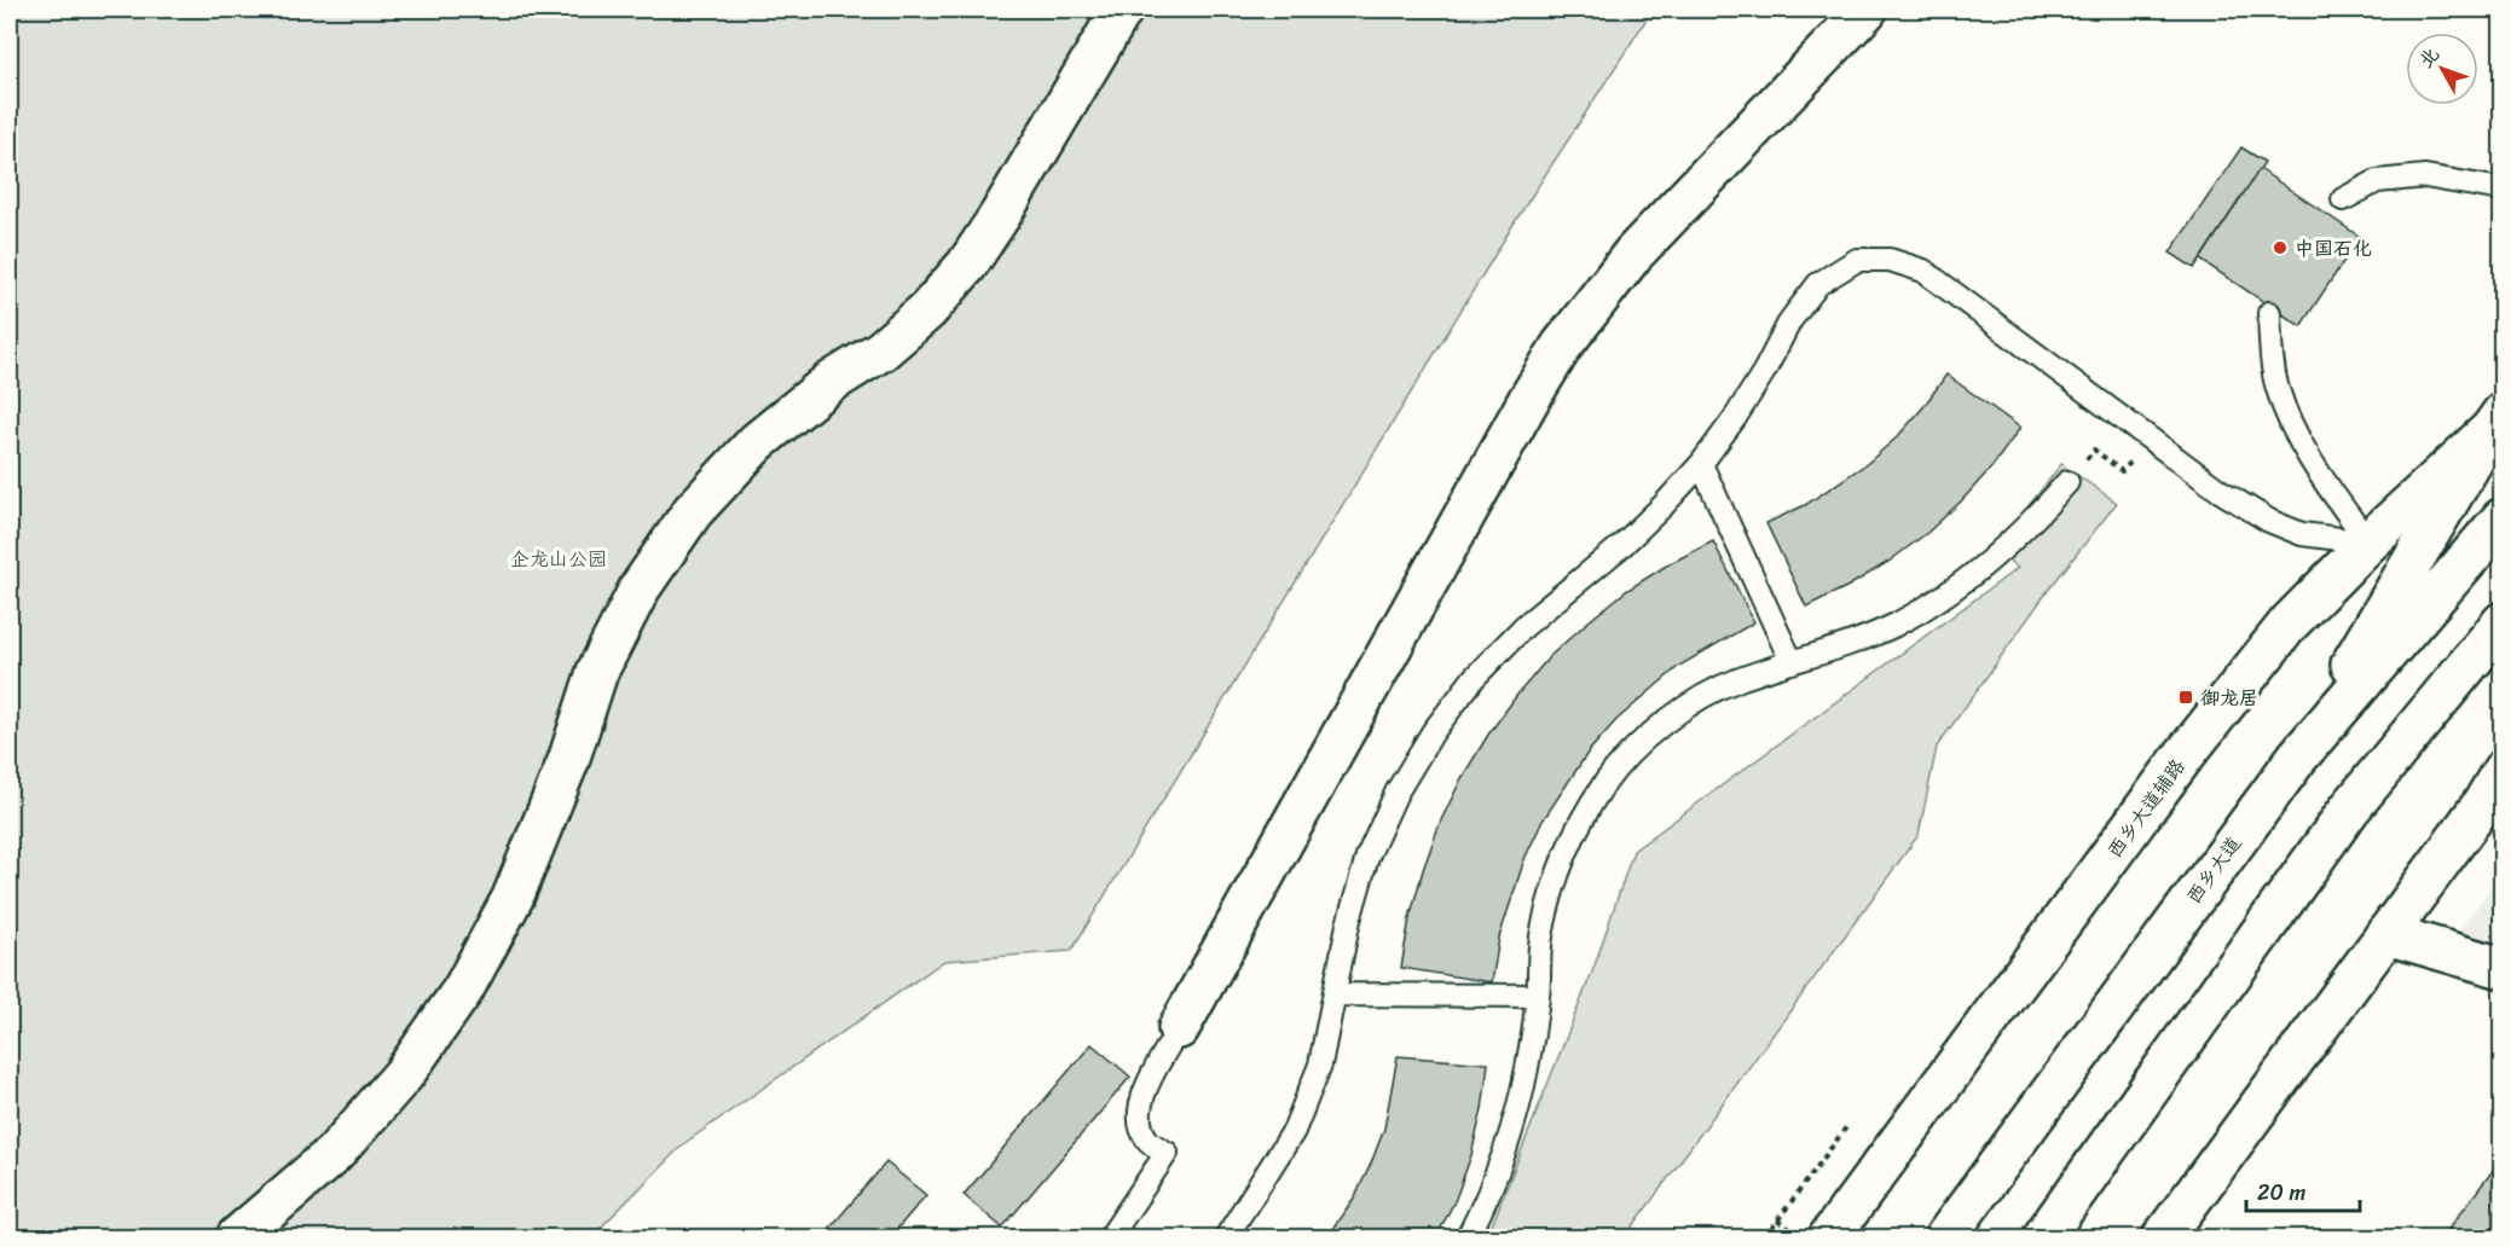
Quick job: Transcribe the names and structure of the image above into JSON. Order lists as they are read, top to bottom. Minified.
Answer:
{"streets":{"street":["西乡大道辅路","西乡大道"]},"parks":["企龙山公园"],"places":{"other":["中国石化"],"transit":["御龙居"]},"scale_bar":"20 m","north":"top left"}
